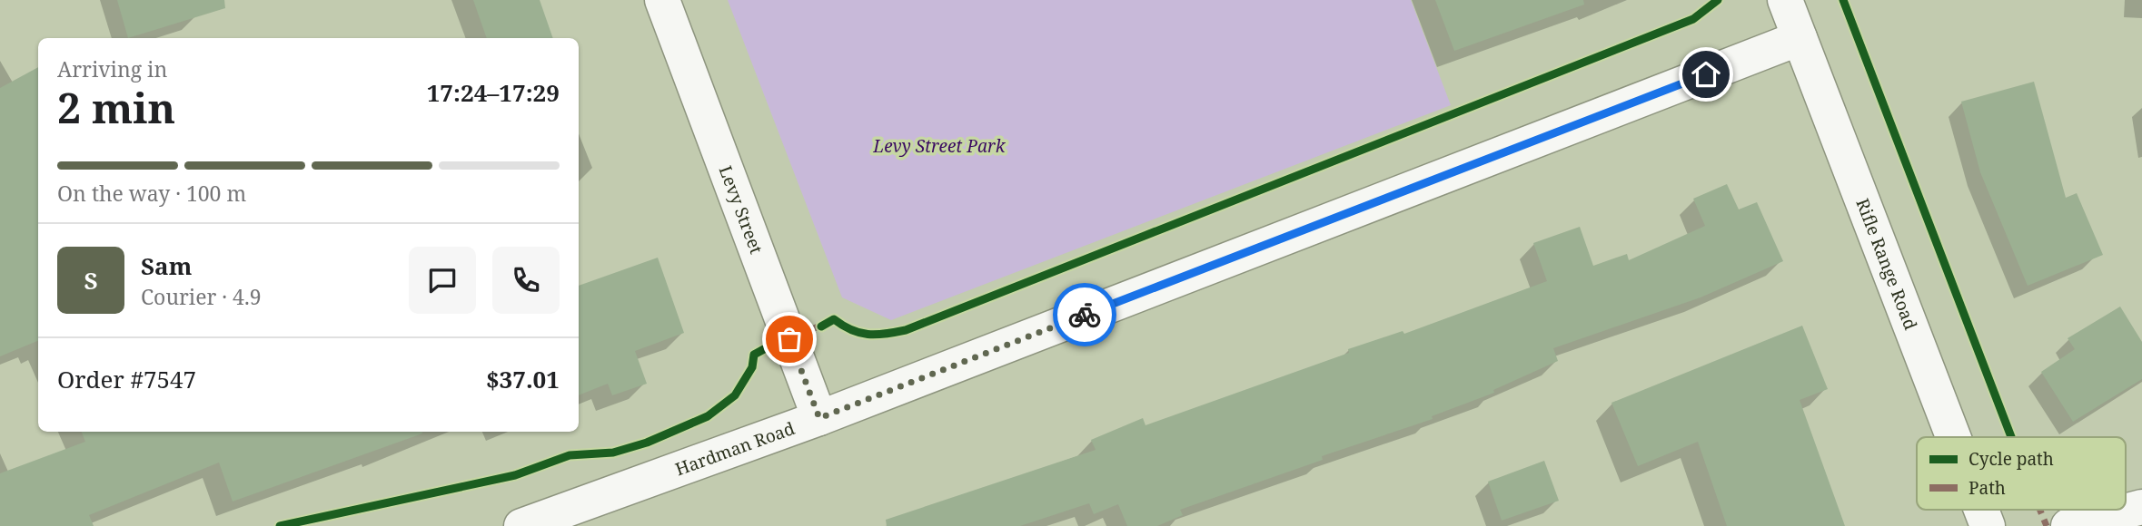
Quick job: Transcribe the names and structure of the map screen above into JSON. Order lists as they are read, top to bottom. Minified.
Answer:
{"streets":{"street":["Levy Street","Rifle Range Road","Hardman Road"]},"crossings":[["Levy Street","Hardman Road"],["Rifle Range Road","Hardman Road"]],"parks":["Levy Street Park"],"legend":["Cycle path","Path"],"page":{"heading":["2 min","Arriving in","17:24–17:29"],"panel":["Sam","Courier · 4.9","Order #7547","$37.01"],"bar":"On the way · 100 m","round":"S"}}
